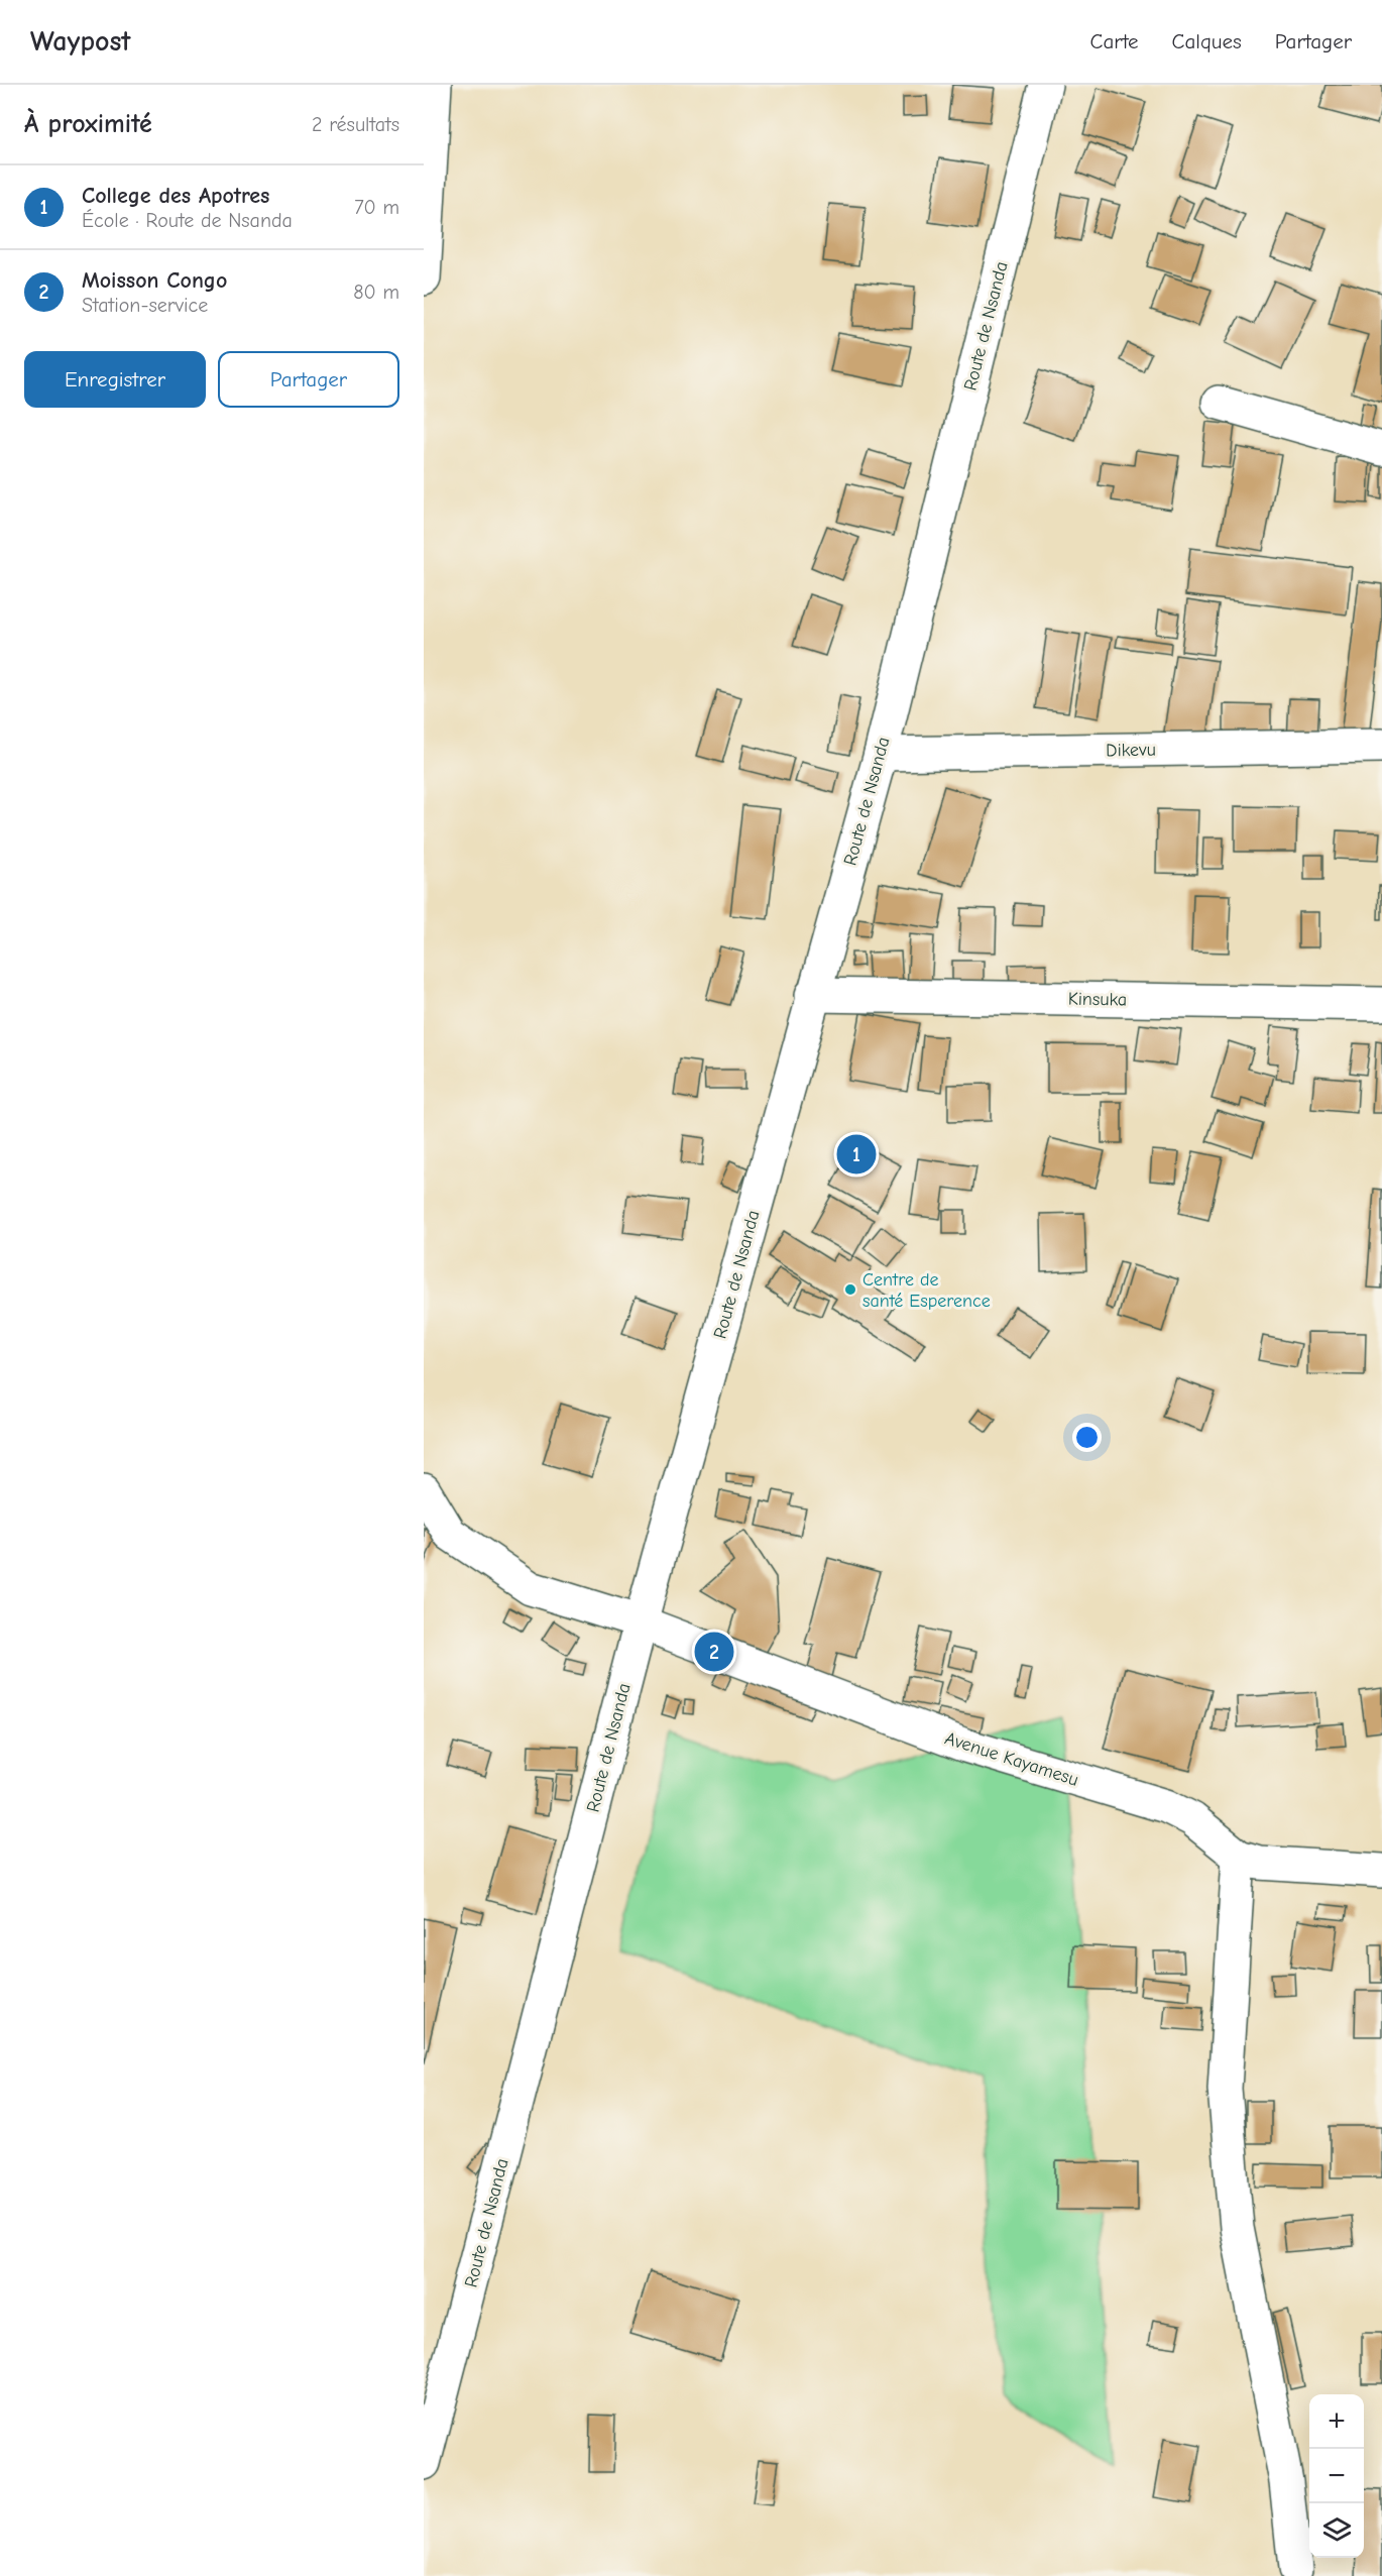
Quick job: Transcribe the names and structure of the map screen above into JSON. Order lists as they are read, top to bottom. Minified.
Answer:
{"streets":{"street":["Route de Nsanda","Dikevu","Kinsuka","Avenue Kayamesu"]},"crossings":[["Route de Nsanda","Dikevu"],["Route de Nsanda","Kinsuka"],["Route de Nsanda","Avenue Kayamesu"]],"places":["Centre de santé Esperence"],"page":{"header":"Waypost","nav":["Carte","Calques","Partager"],"heading":["À proximité","2 résultats"],"list":[{"mark":"1","name":"College des Apotres","note":"École · Route de Nsanda","value":"70 m"},{"mark":"2","name":"Moisson Congo","note":"Station-service","value":"80 m"}],"buttons":["Enregistrer","Partager"],"pins":["1","2"],"map_buttons":["+","−"]}}
